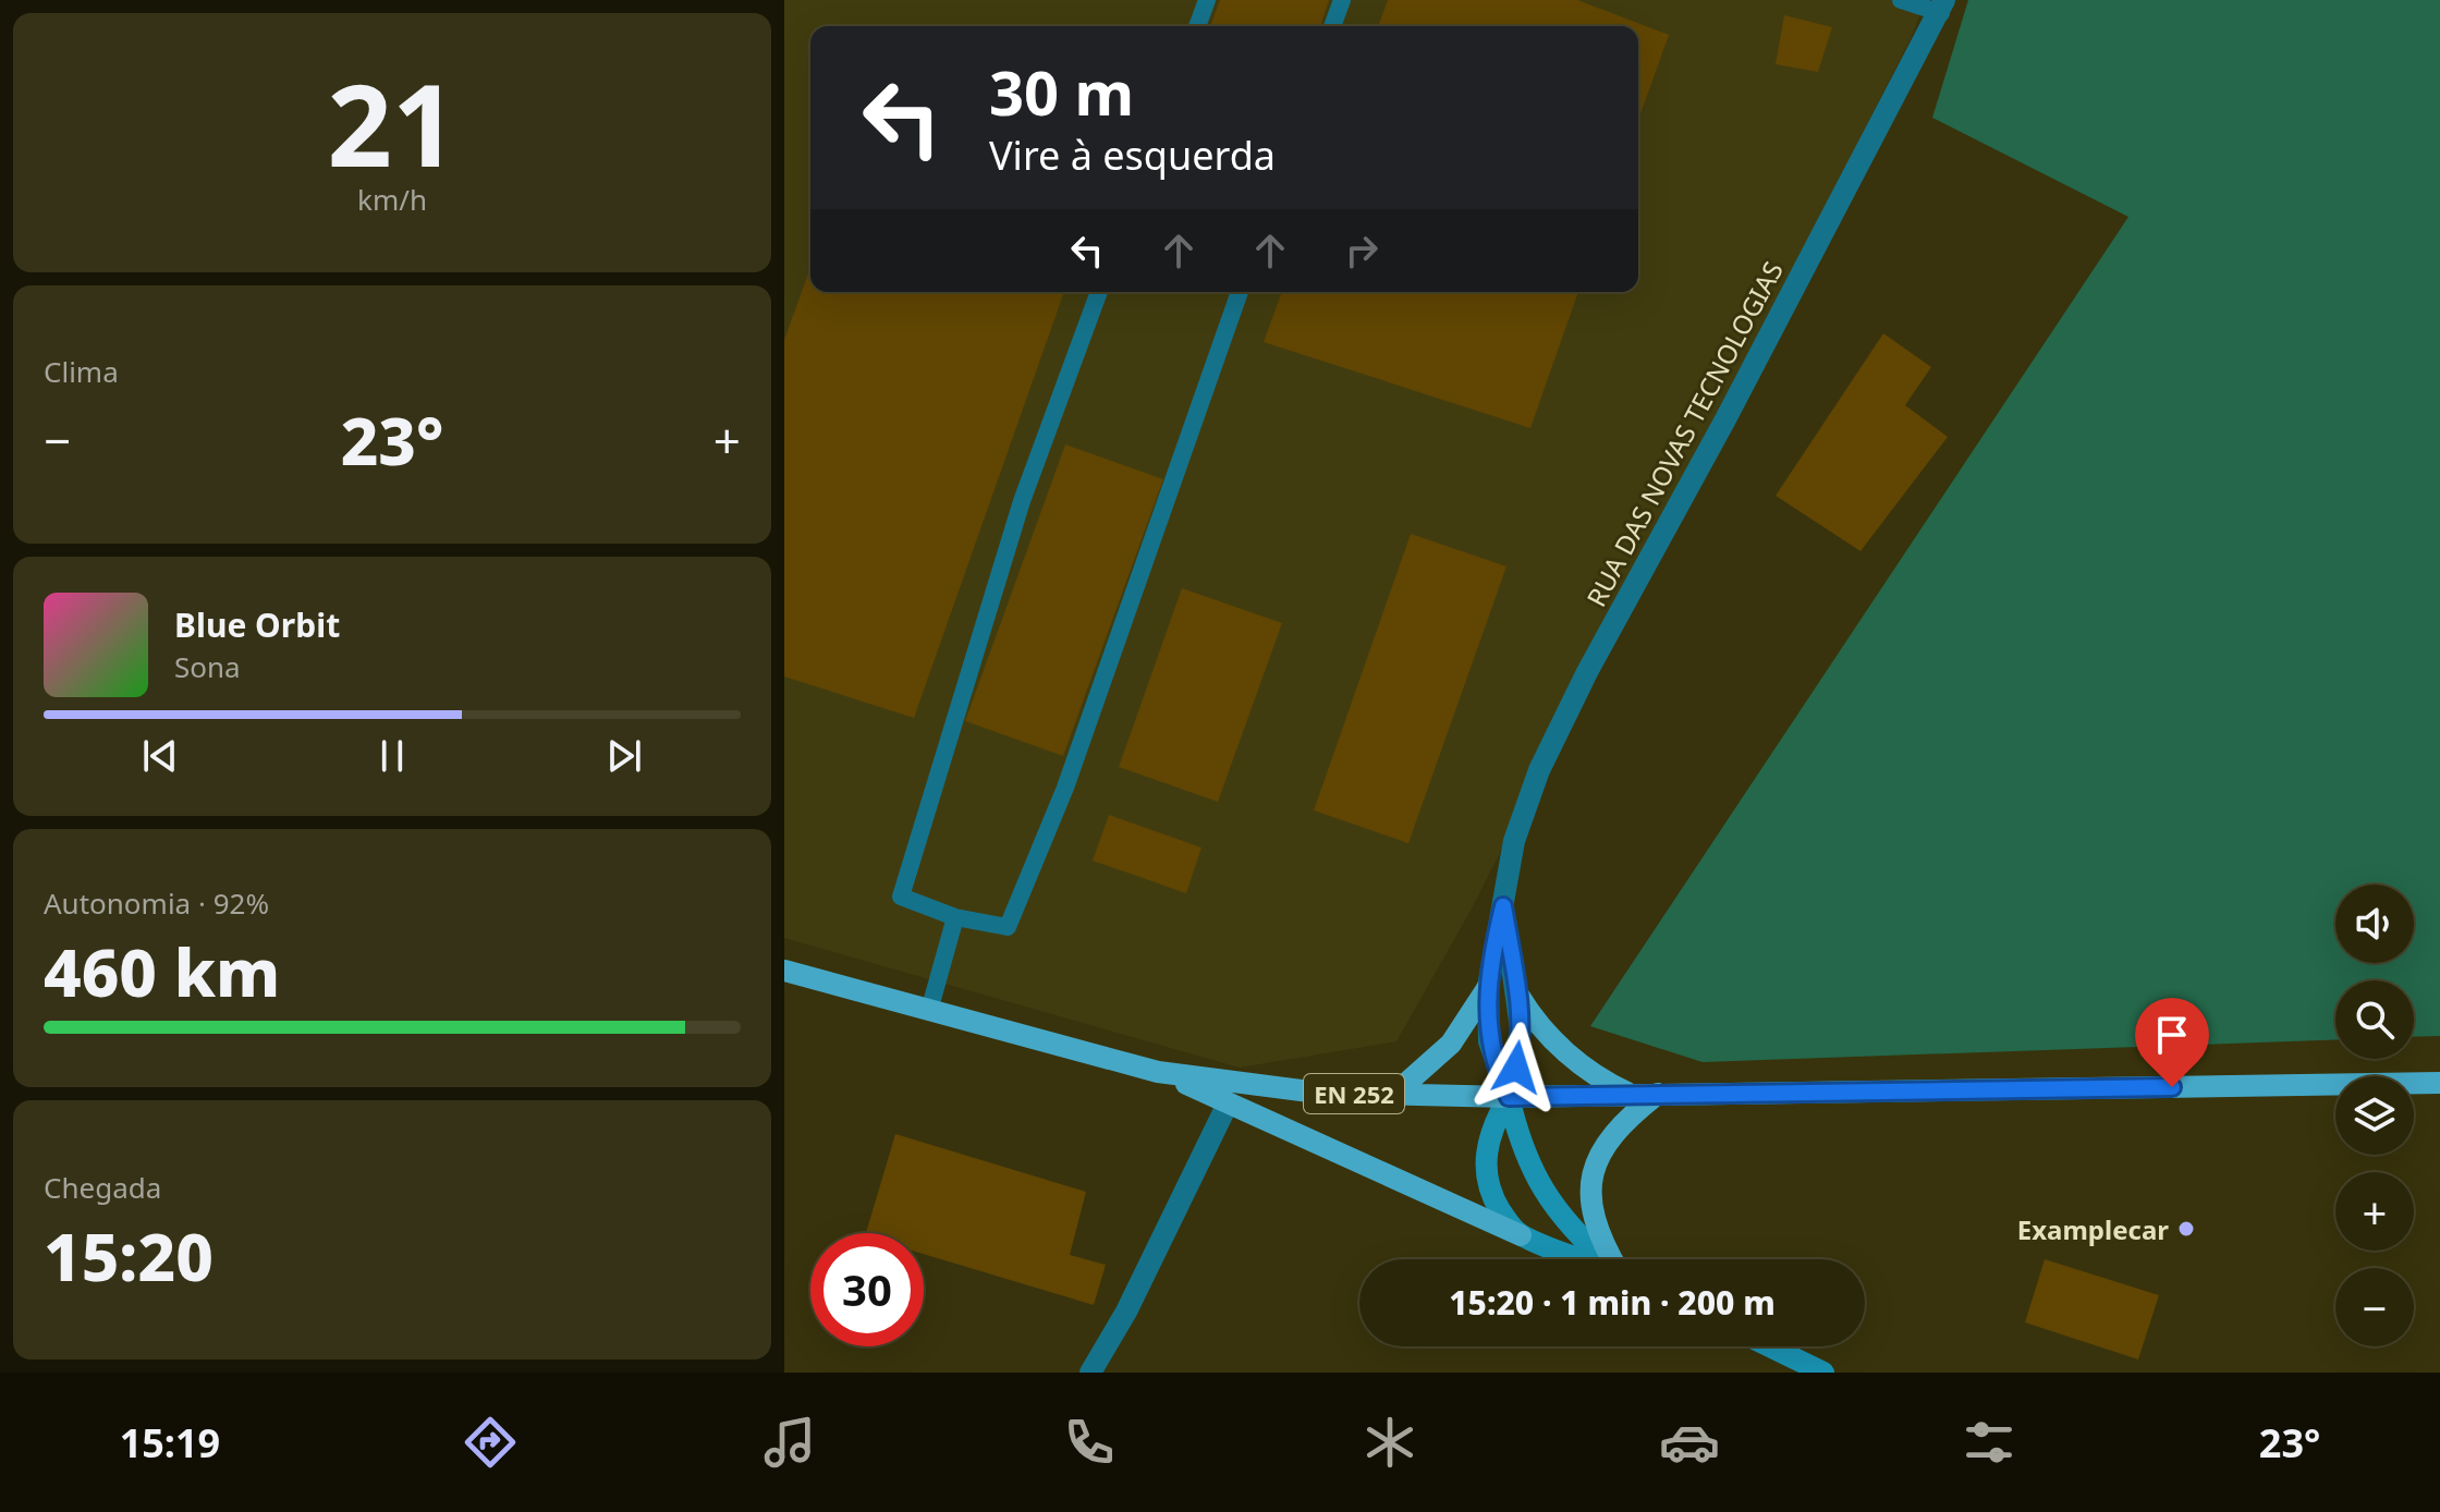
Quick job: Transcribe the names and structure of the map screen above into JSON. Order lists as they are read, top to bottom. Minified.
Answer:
{"streets":{"main road":["EN 252"],"street":["RUA DAS NOVAS TECNOLOGIAS"]},"crossings":[["RUA DAS NOVAS TECNOLOGIAS","EN 252"]],"places":["Examplecar"],"page":{"tile":[["21","km/h"],"Clima",["Autonomia · 92%","460 km"],["Chegada","15:20"]],"turn":["30 m","Vire à esquerda"],"heat":["−","23°","+"],"song":["Blue Orbit","Sona"],"map_buttons":["+","−"],"limit":"30","trip":"15:20 · 1 min · 200 m","tabs":["15:19","23°"]}}
